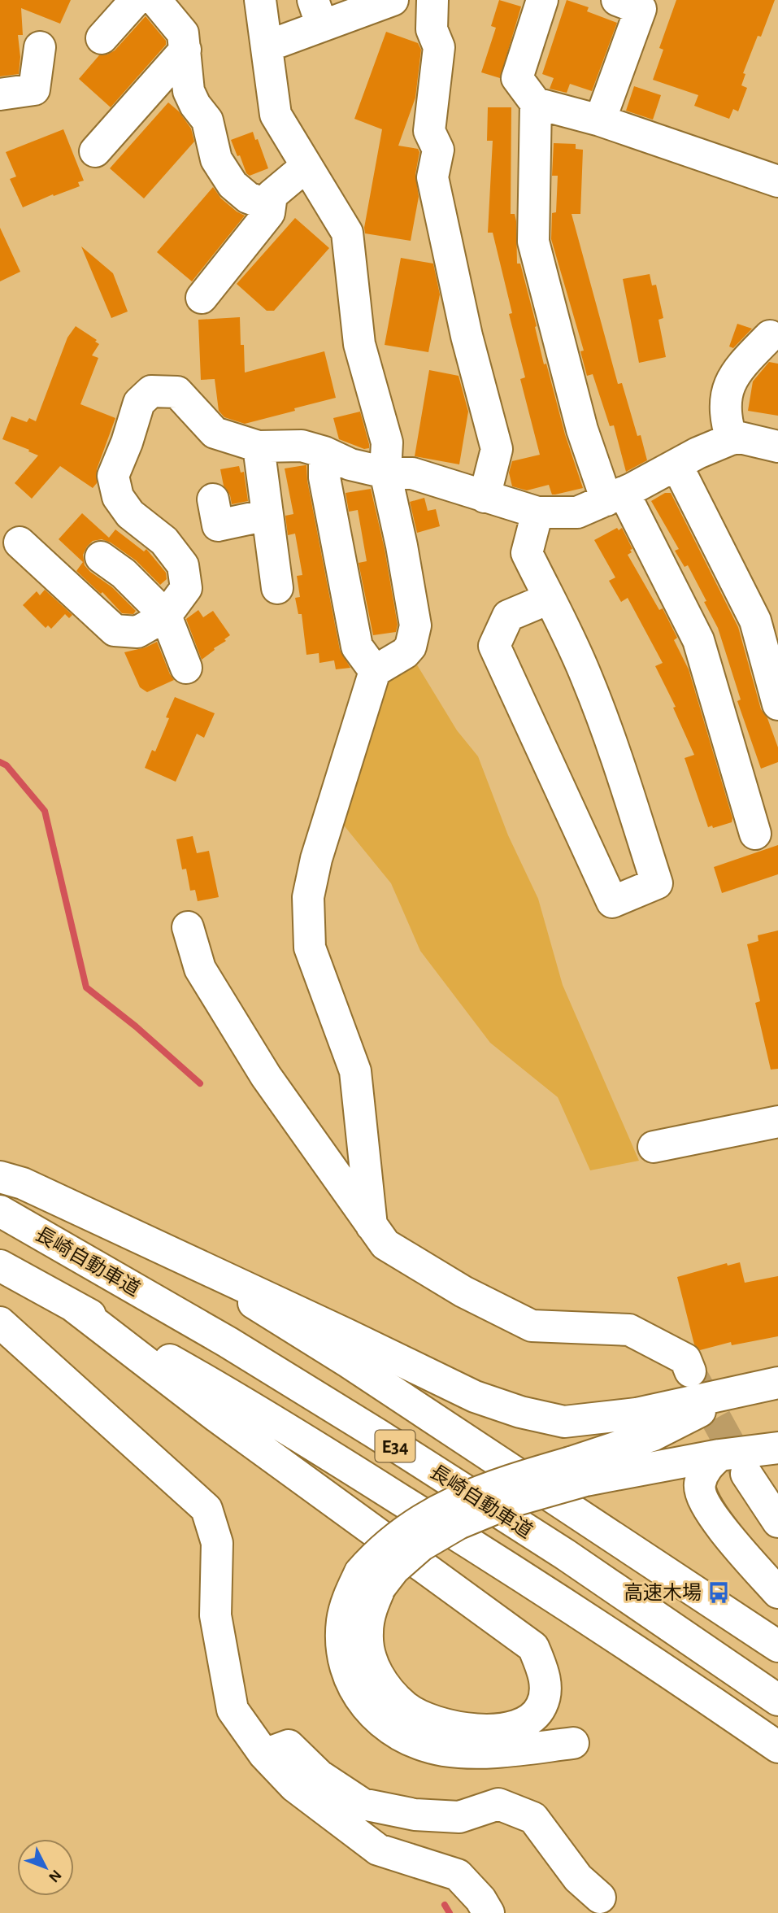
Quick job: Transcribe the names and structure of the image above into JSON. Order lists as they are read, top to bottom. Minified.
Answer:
{"streets":{"main road":["長崎自動車道","E34"]},"places":{"bus stop":["高速木場"]},"north":"bottom right"}
